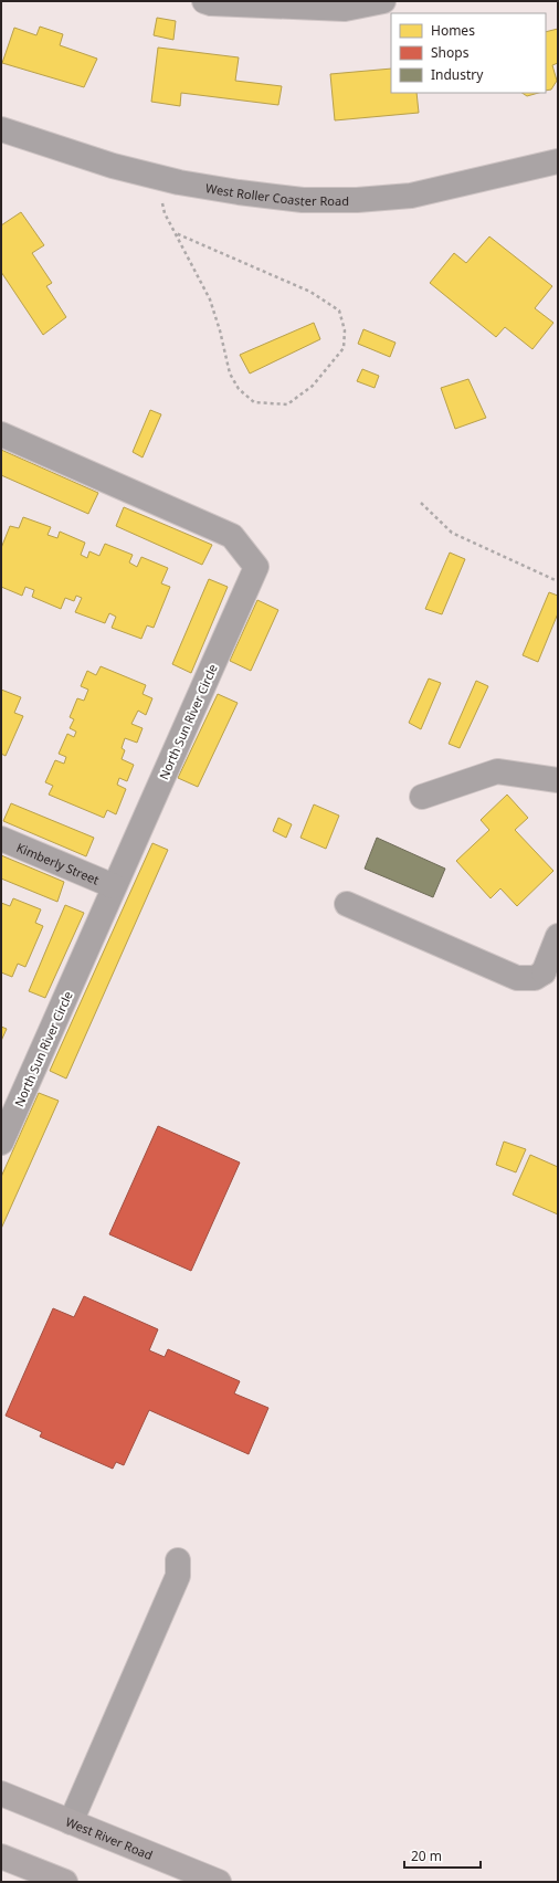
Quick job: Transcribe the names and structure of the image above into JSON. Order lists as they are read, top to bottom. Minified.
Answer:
{"streets":{"main road":["West River Road"],"street":["West Roller Coaster Road","North Sun River Circle","Kimberly Street"]},"crossings":[["North Sun River Circle","Kimberly Street"]],"legend":["Homes","Shops","Industry"],"scale_bar":"20 m"}
